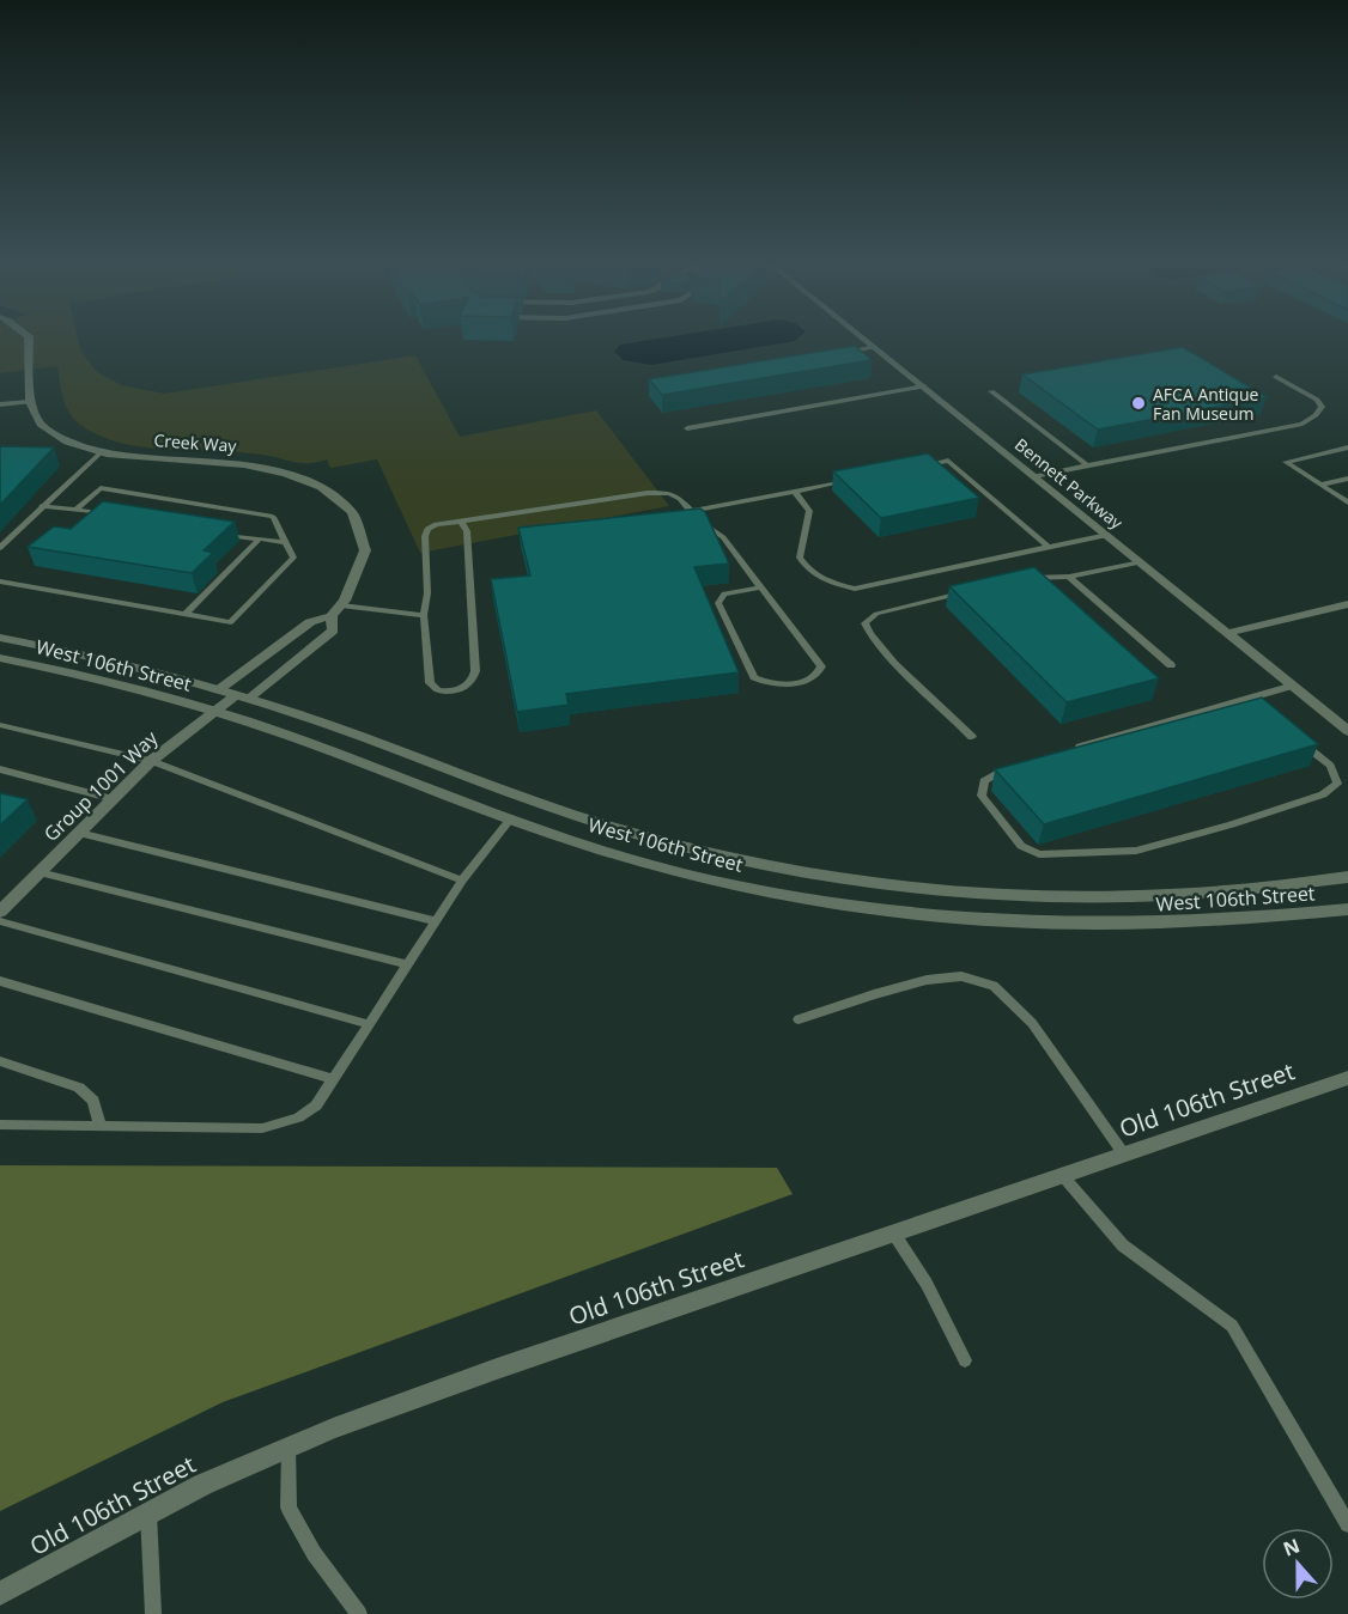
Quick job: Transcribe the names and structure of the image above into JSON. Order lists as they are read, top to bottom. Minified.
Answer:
{"streets":{"street":["Creek Way","Bennett Parkway","West 106th Street","Group 1001 Way","Old 106th Street"]},"crossings":[["Creek Way","West 106th Street"],["Creek Way","Group 1001 Way"],["West 106th Street","Group 1001 Way"]],"places":["AFCA Antique Fan Museum"],"north":"top"}
